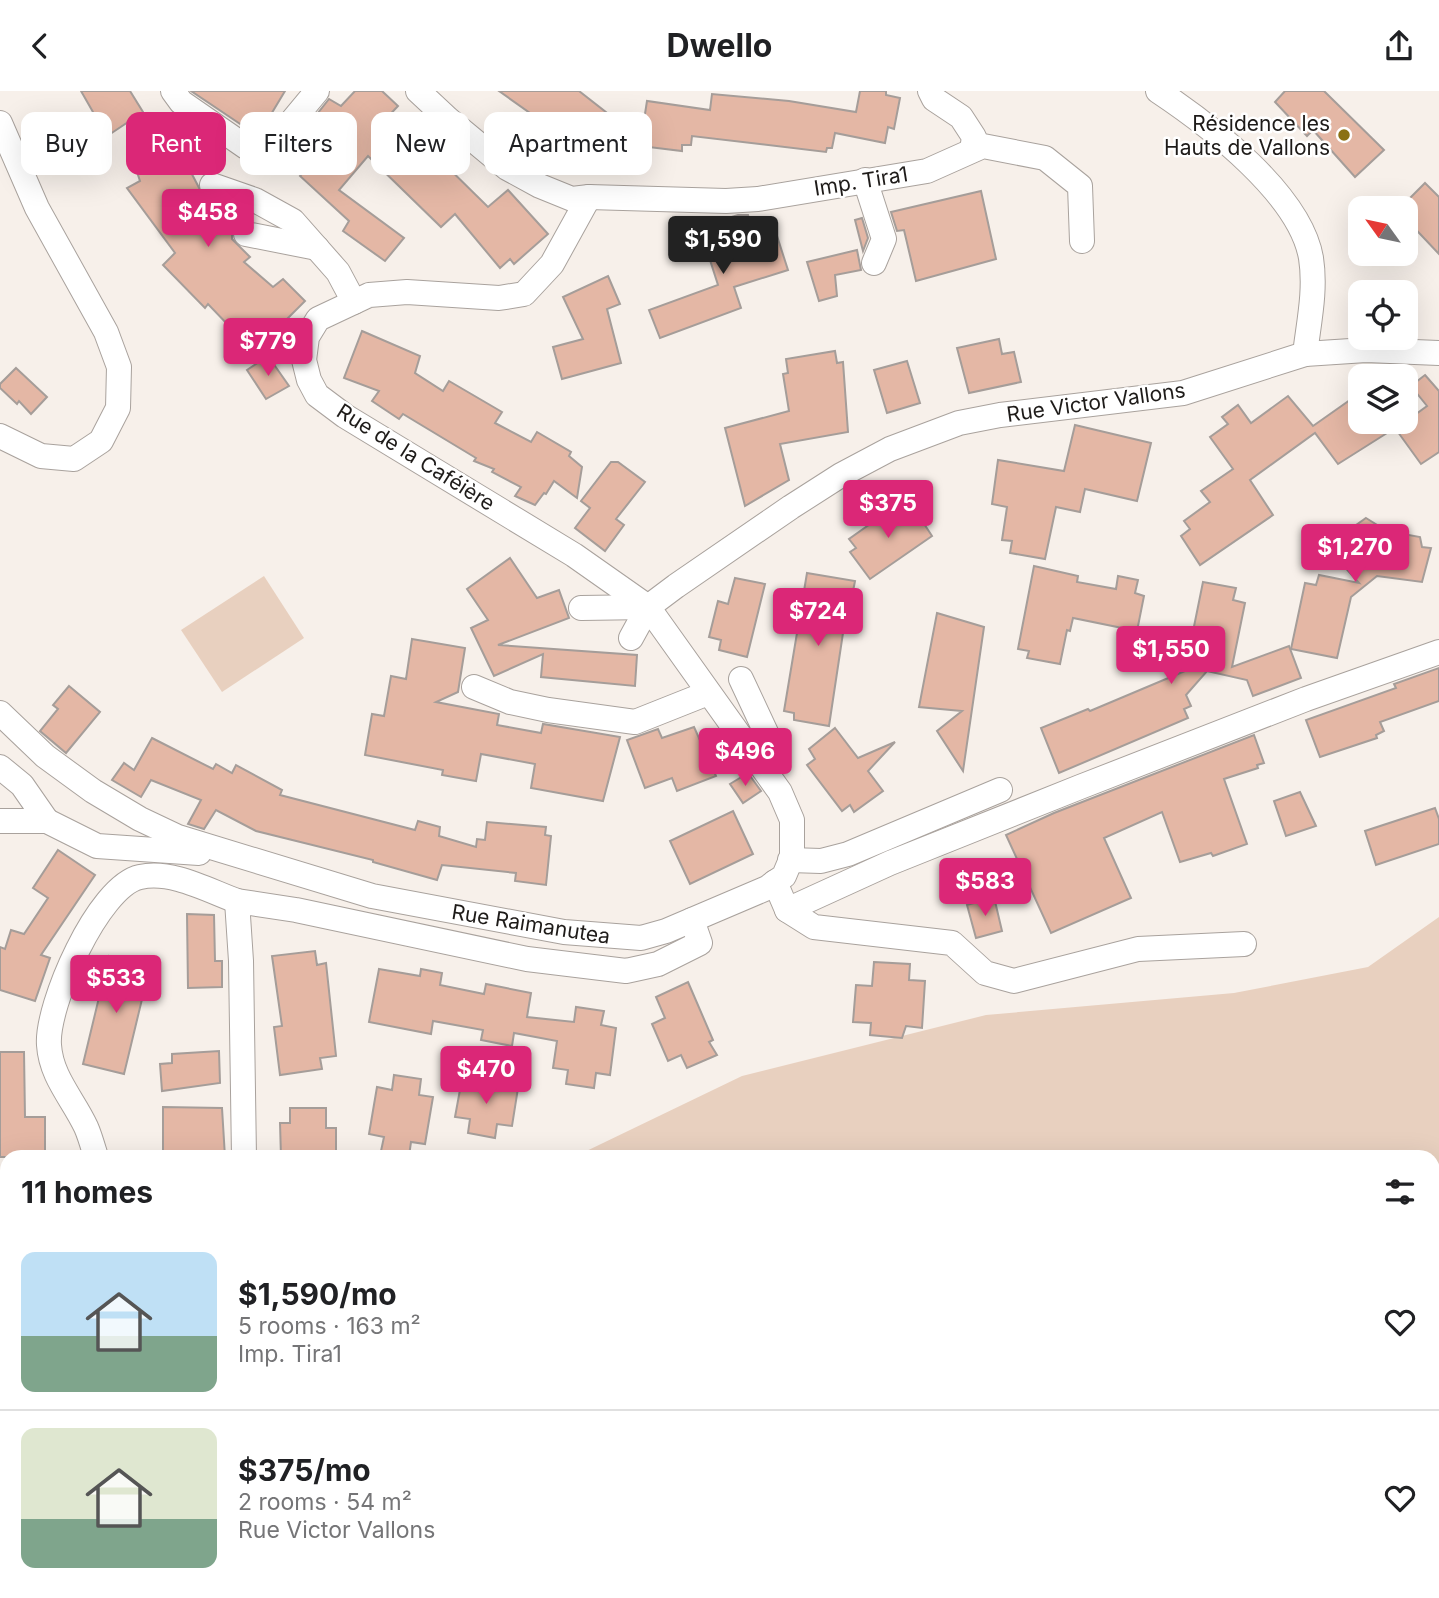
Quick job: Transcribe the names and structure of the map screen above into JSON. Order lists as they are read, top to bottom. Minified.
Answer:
{"streets":{"street":["Imp. Tira1","Rue Victor Vallons","Rue de la Caféière","Rue Raimanutea"]},"crossings":[["Imp. Tira1","Rue de la Caféière"],["Rue Victor Vallons","Rue de la Caféière"]],"places":["Résidence les Hauts de Vallons"],"north":"top left","page":{"header":"Dwello","chip":["Buy","Rent","Filters","New","Apartment"],"price":["$458","$1,590","$779","$375","$1,270","$724","$1,550","$496","$583","$533","$470"],"heading":"11 homes","list":[{"name":"$1,590/mo","note":"5 rooms · 163 m² · Imp. Tira1"},{"name":"$375/mo","note":"2 rooms · 54 m² · Rue Victor Vallons"}]}}
